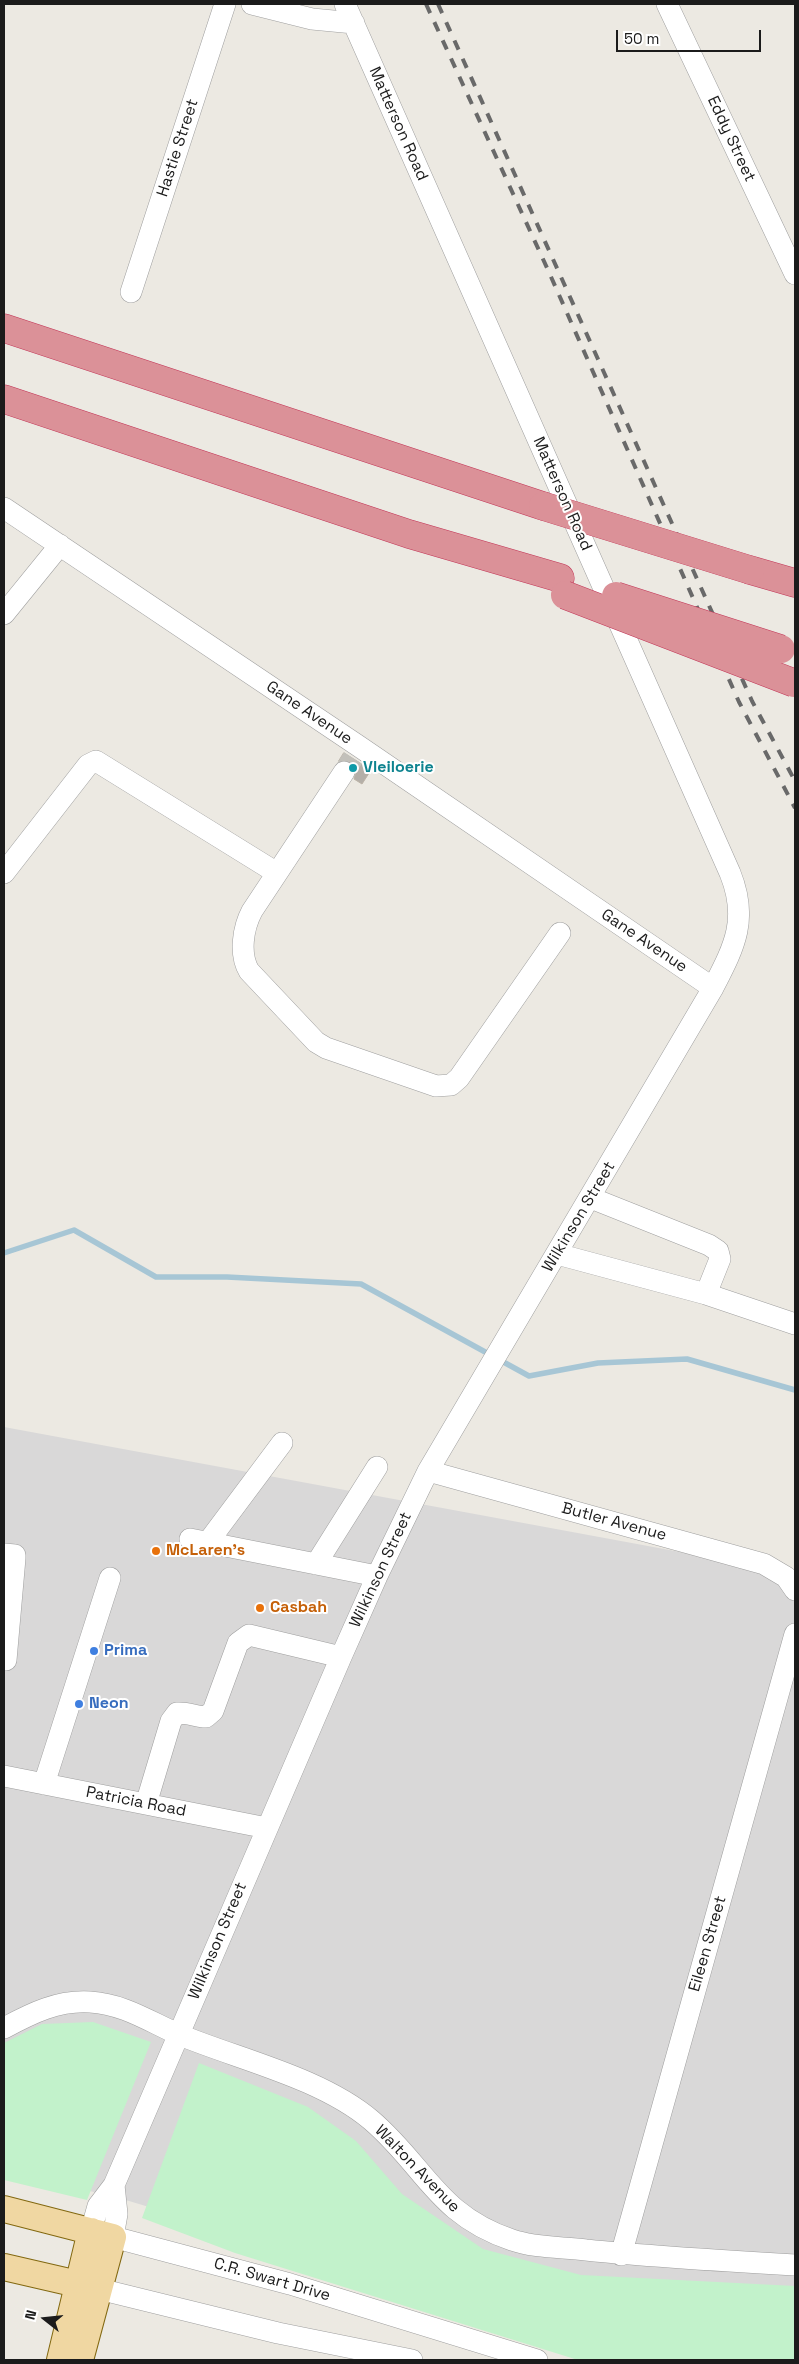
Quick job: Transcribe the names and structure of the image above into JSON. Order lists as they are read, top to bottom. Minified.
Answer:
{"streets":{"main road":["C.R. Swart Drive"],"street":["Matterson Road","Eddy Street","Hastie Street","Gane Avenue","Wilkinson Street","Butler Avenue","Patricia Road","Eileen Street","Walton Avenue"]},"crossings":[["Matterson Road","Gane Avenue"],["Matterson Road","Wilkinson Street"],["Gane Avenue","Wilkinson Street"],["Wilkinson Street","Butler Avenue"],["Wilkinson Street","Patricia Road"],["Wilkinson Street","Walton Avenue"],["Wilkinson Street","C.R. Swart Drive"],["Eileen Street","Walton Avenue"]],"places":["Vleiloerie","McLaren's","Casbah","Prima","Neon"],"scale_bar":"50 m","north":"left"}
